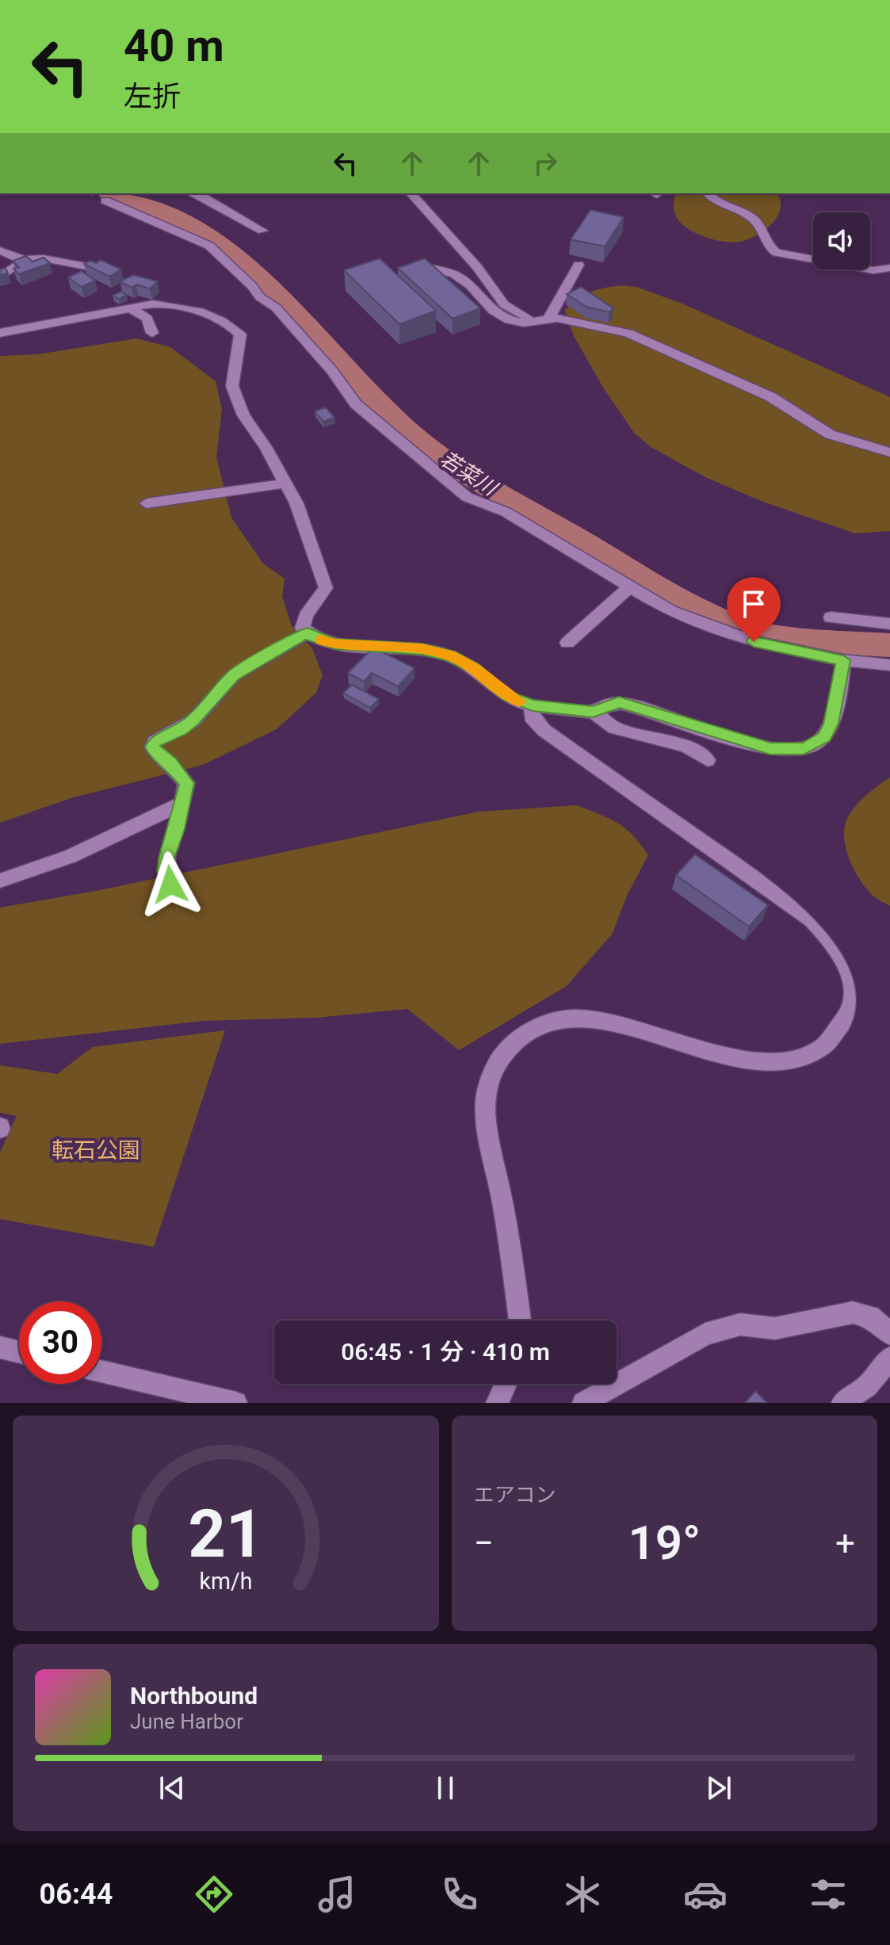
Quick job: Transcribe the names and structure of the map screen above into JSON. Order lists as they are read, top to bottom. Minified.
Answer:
{"water":["若菜川"],"parks":["転石公園"],"page":{"turn":["40 m","左折"],"limit":"30","trip":"06:45 · 1 分 · 410 m","tile":"エアコン","heat":["−","19°","+"],"song":["Northbound","June Harbor"],"tabs":"06:44","gauge":["21","km/h"]}}
